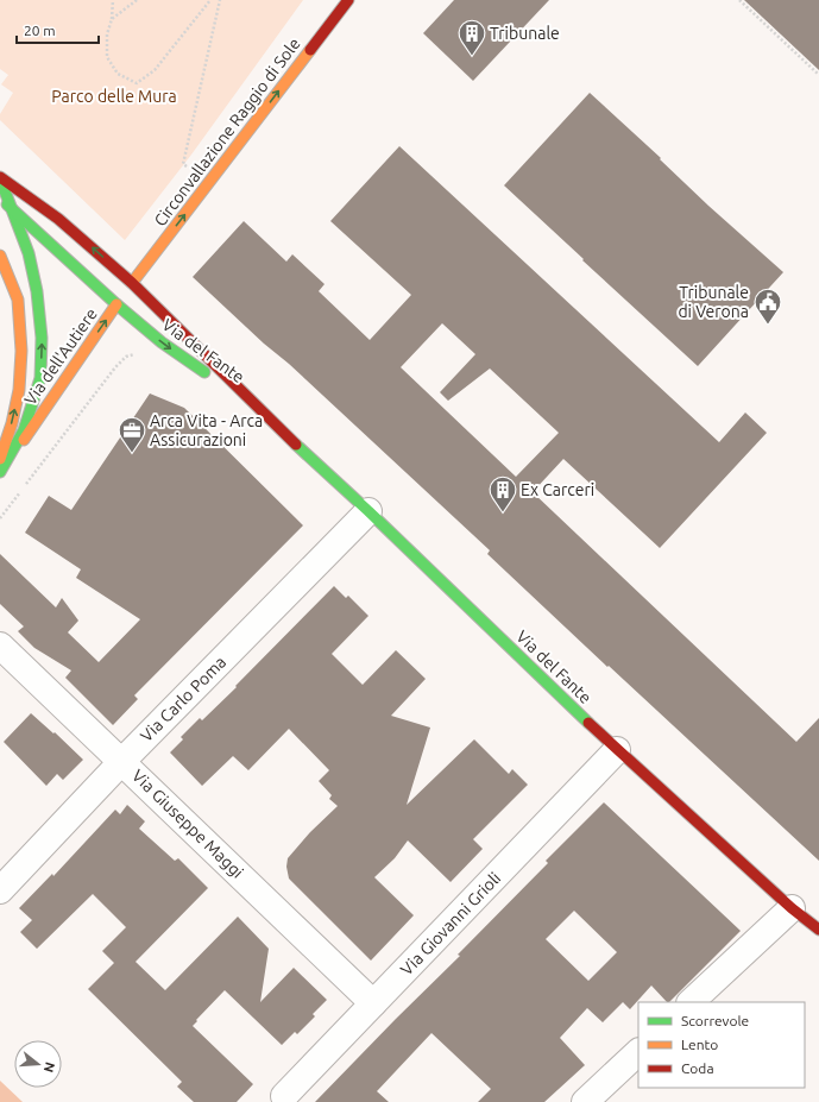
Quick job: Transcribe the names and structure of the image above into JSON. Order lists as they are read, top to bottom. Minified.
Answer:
{"streets":{"street":["Circonvallazione Raggio di Sole","Via del Fante","Via dell'Autiere","Via Carlo Poma","Via Giuseppe Maggi","Via Giovanni Grioli"]},"crossings":[["Circonvallazione Raggio di Sole","Via dell'Autiere"],["Via del Fante","Via dell'Autiere"],["Via del Fante","Via Carlo Poma"],["Via del Fante","Via Giovanni Grioli"],["Via Carlo Poma","Via Giuseppe Maggi"],["Via Giuseppe Maggi","Via Giovanni Grioli"]],"one_way":["Circonvallazione Raggio di Sole"],"parks":["Parco delle Mura"],"places":{"building":["Tribunale","Ex Carceri"],"public building":["Tribunale di Verona"],"office":["Arca Vita - Arca Assicurazioni"]},"legend":["Scorrevole","Lento","Coda"],"scale_bar":"20 m","north":"right"}
